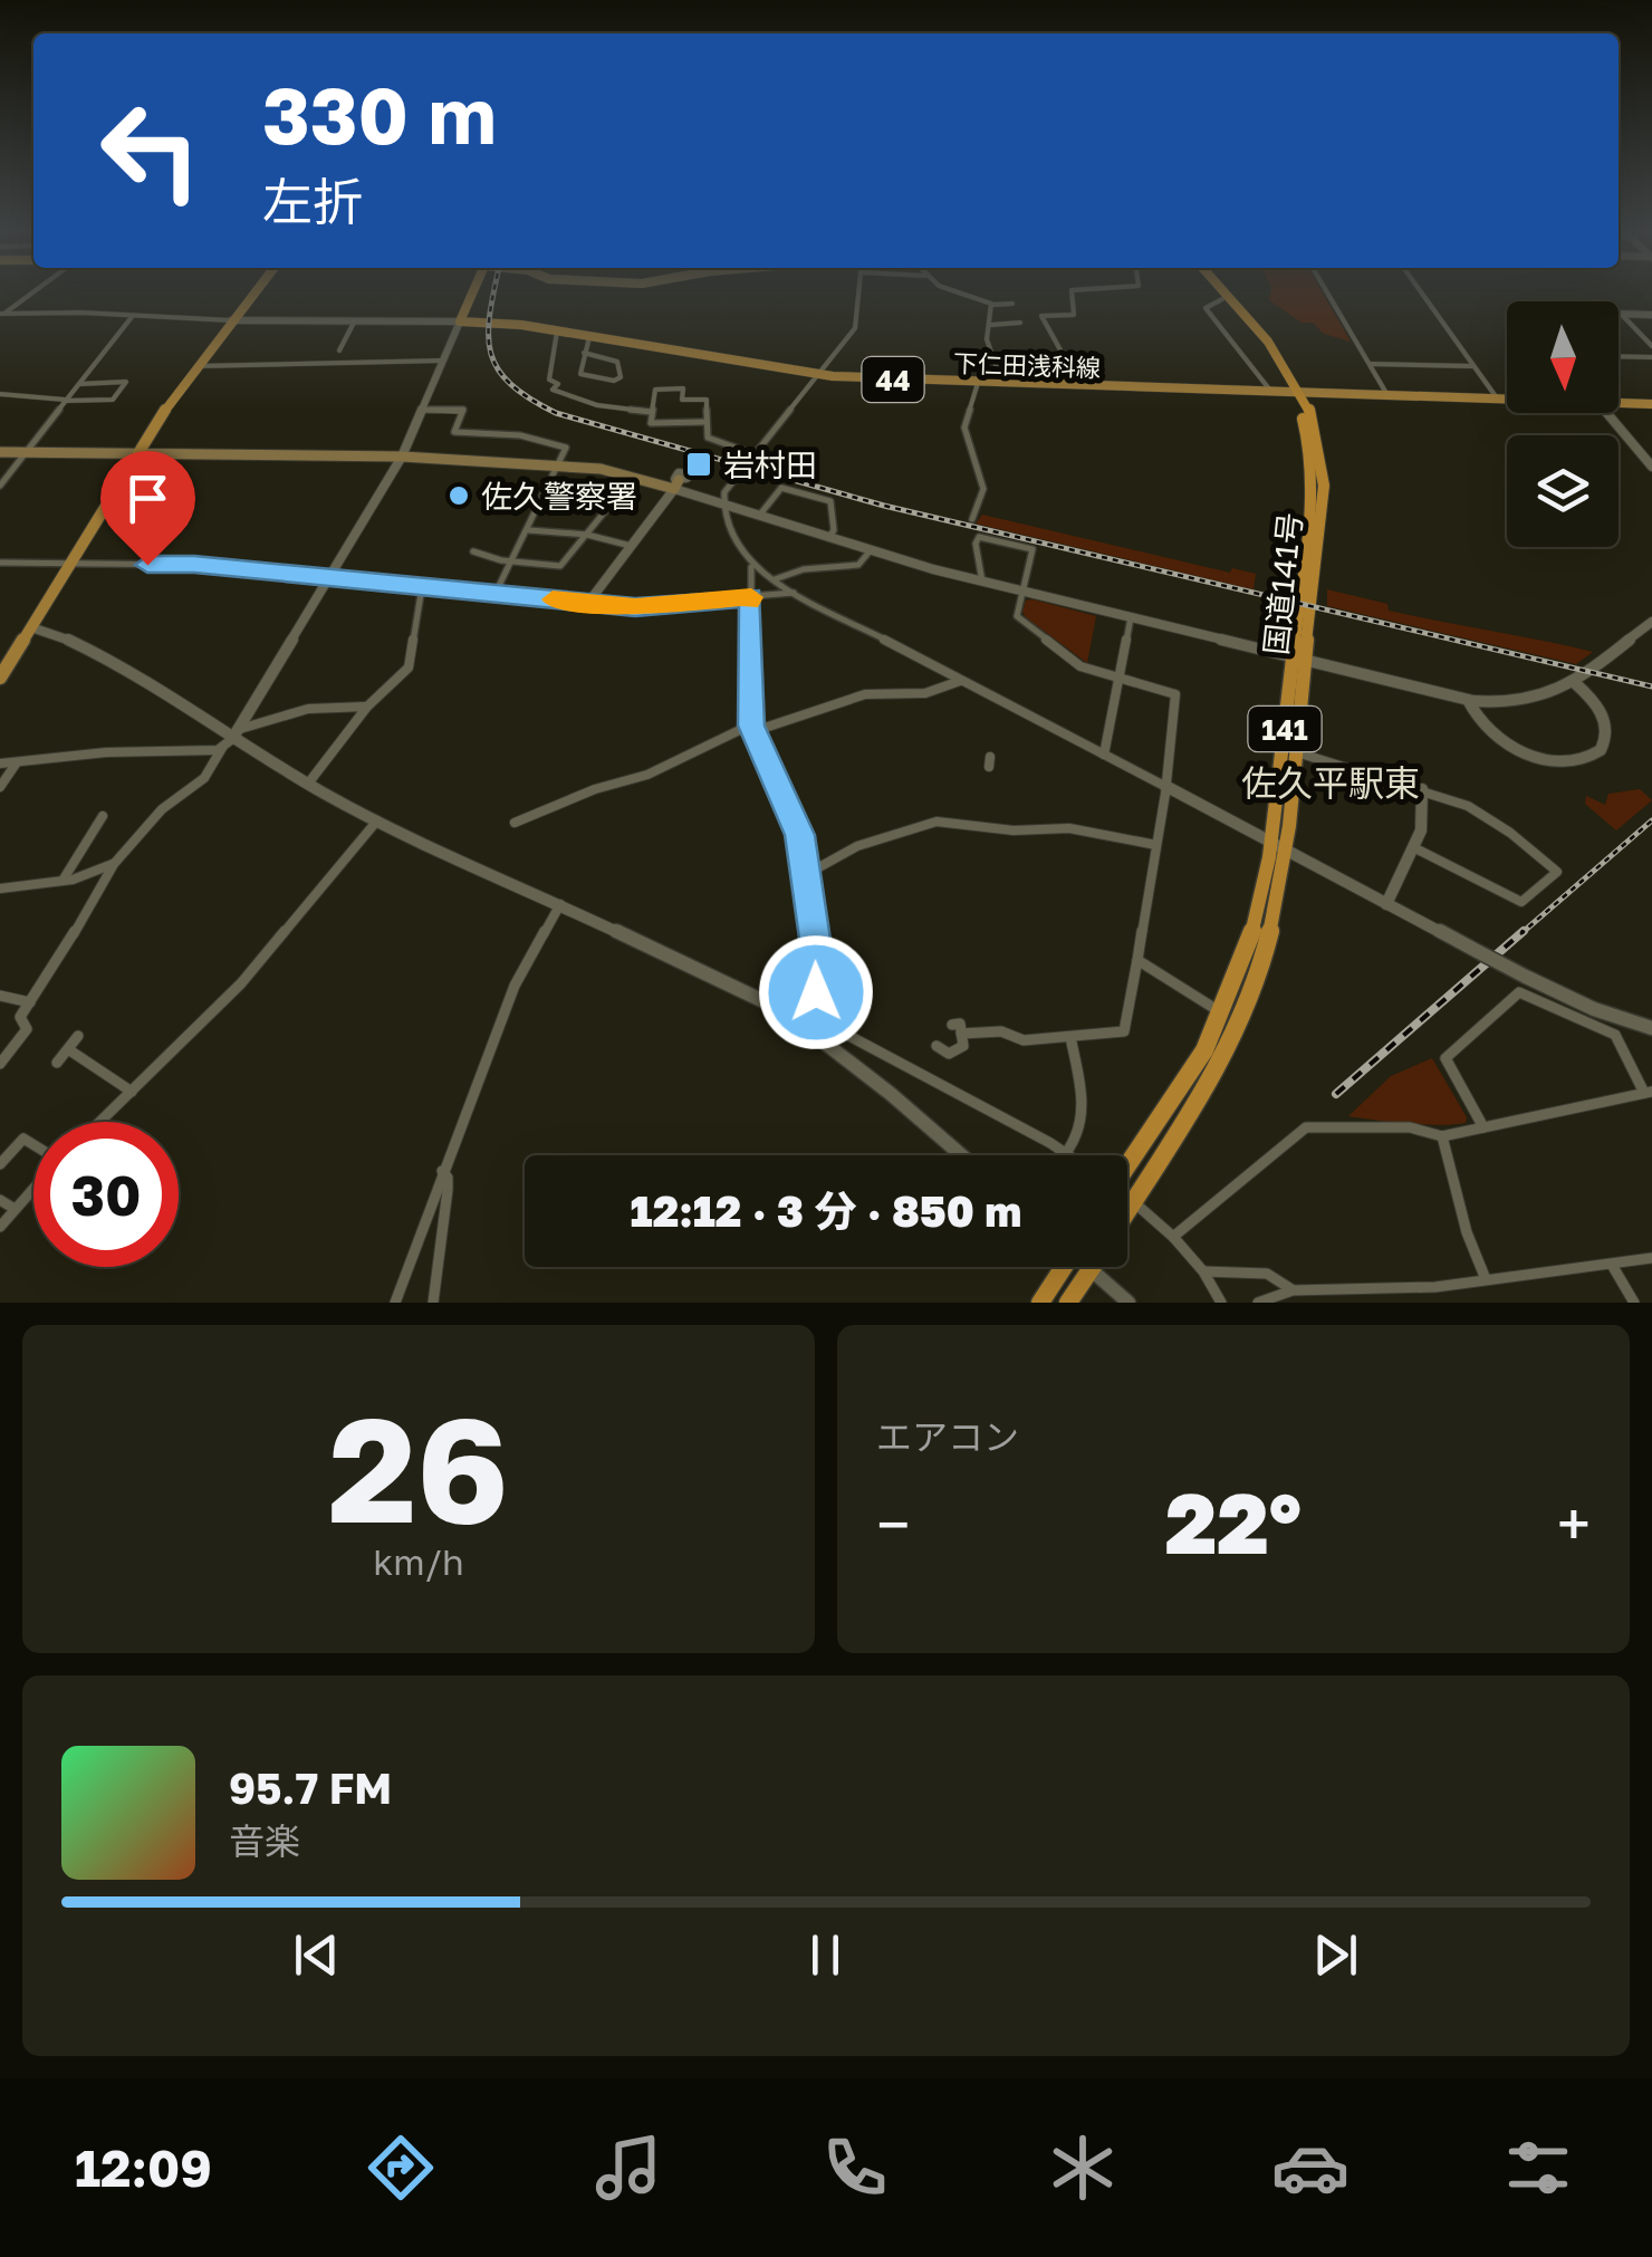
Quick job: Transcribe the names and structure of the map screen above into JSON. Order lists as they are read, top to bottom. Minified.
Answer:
{"streets":{"highway":["国道141号","141"],"main road":["下仁田浅科線","44"]},"crossings":[["下仁田浅科線","国道141号"]],"districts":["佐久平駅東"],"places":{"transit":["岩村田"],"other":["佐久警察署"]},"north":"bottom","page":{"turn":["330 m","左折"],"limit":"30","trip":"12:12 · 3 分 · 850 m","tile":[["26","km/h"],"エアコン"],"heat":["−","22°","+"],"song":["95.7 FM","音楽"],"tabs":"12:09"}}
